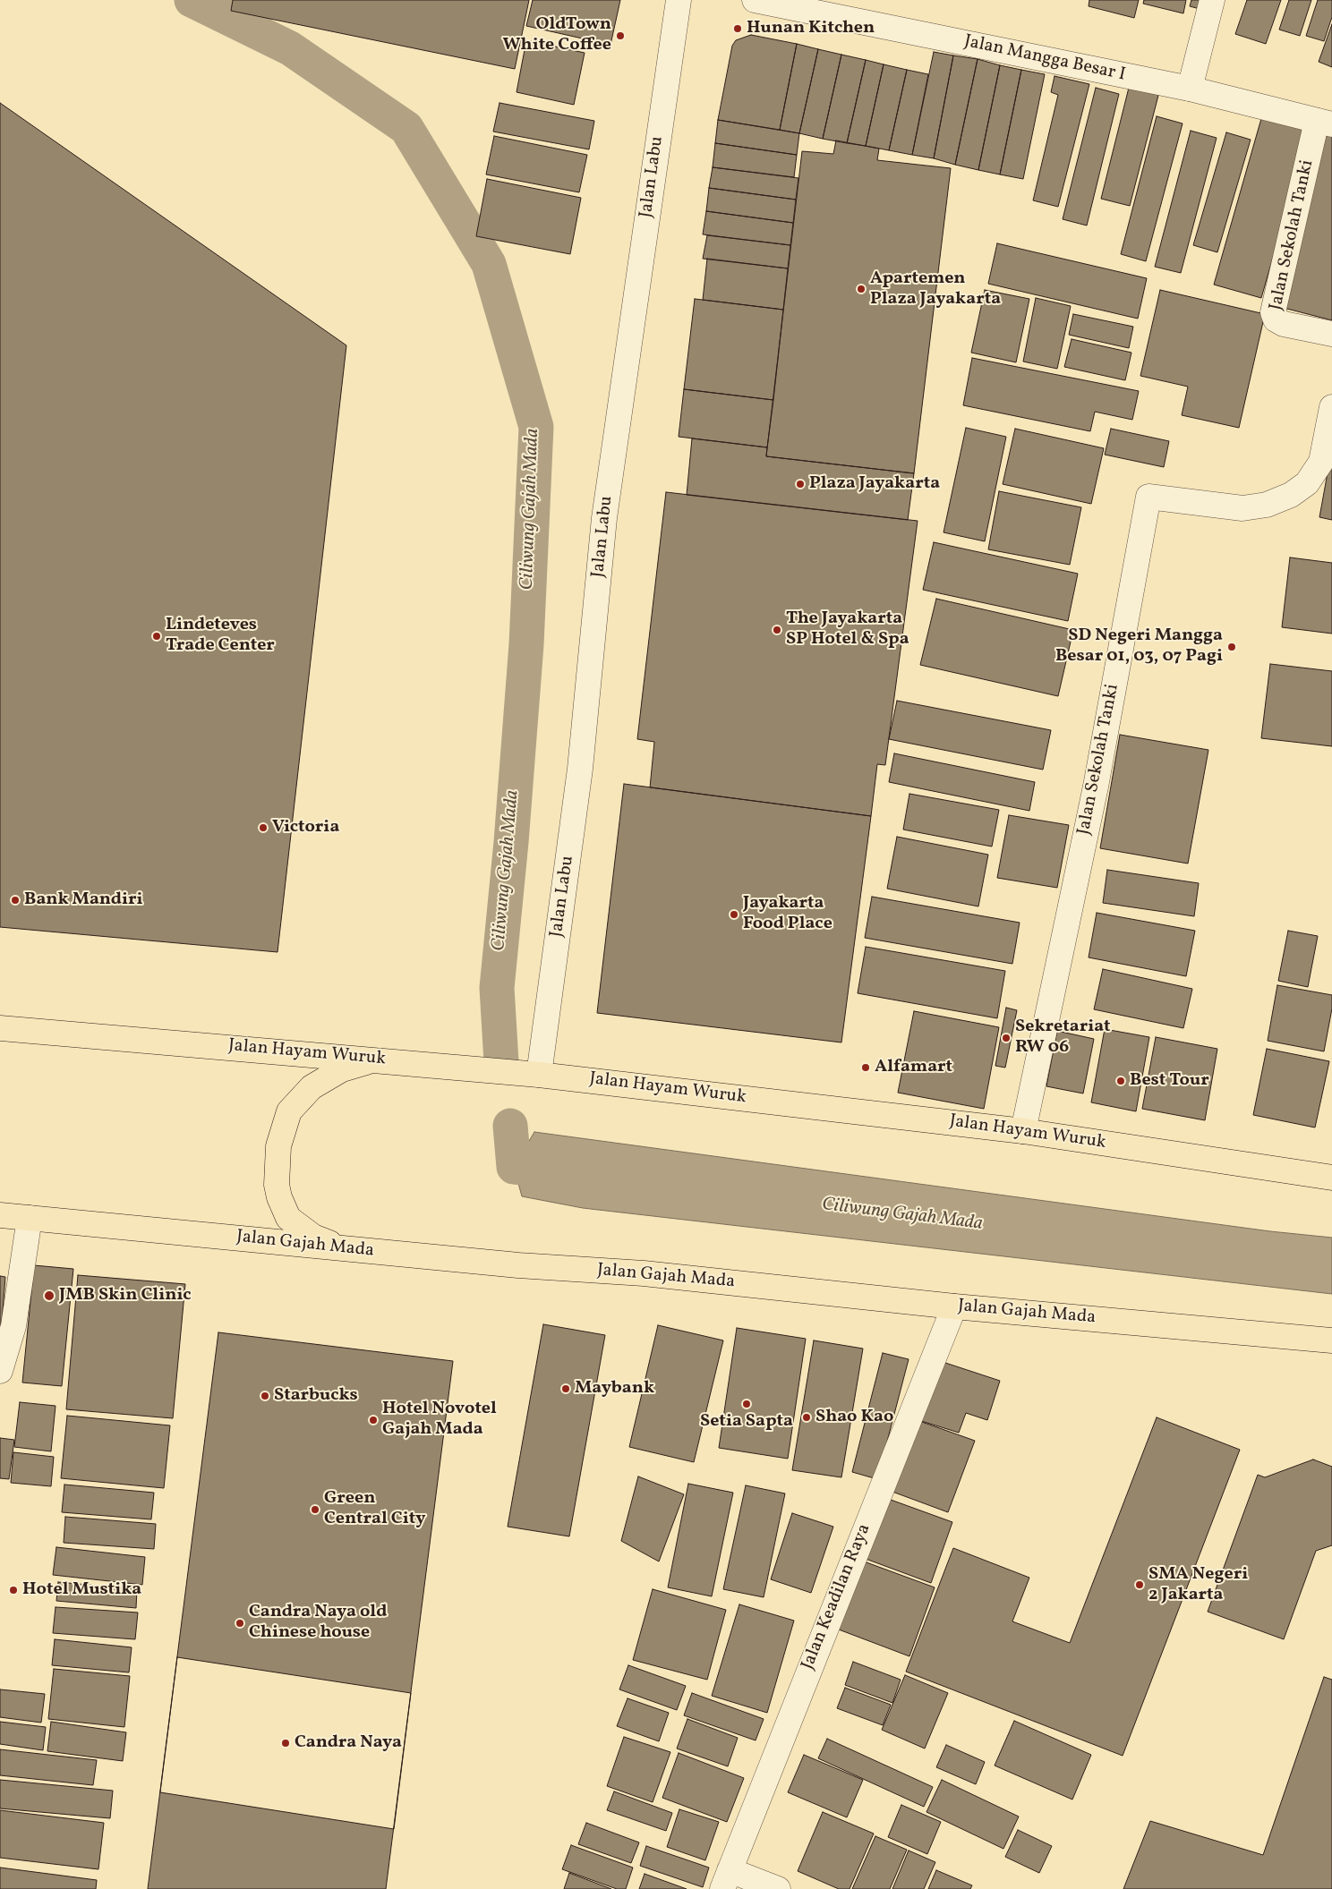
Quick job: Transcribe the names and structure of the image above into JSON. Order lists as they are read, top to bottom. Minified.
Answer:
{"streets":{"main road":["Jalan Hayam Wuruk","Jalan Gajah Mada"],"street":["Jalan Mangga Besar I","Jalan Labu","Jalan Sekolah Tanki","Jalan Keadilan Raya"]},"crossings":[["Jalan Mangga Besar I","Jalan Sekolah Tanki"],["Jalan Labu","Jalan Hayam Wuruk"],["Jalan Sekolah Tanki","Jalan Hayam Wuruk"],["Jalan Gajah Mada","Jalan Keadilan Raya"]],"water":["Ciliwung Gajah Mada"],"places":["Hunan Kitchen","OldTown White Coffee","Apartemen Plaza Jayakarta","Plaza Jayakarta","The Jayakarta SP Hotel & Spa","Lindeteves Trade Center","SD Negeri Mangga Besar 01, 03, 07 Pagi","Victoria","Bank Mandiri","Jayakarta Food Place","Sekretariat RW 06","Alfamart","Best Tour","JMB Skin Clinic","Maybank","Starbucks","Setia Sapta","Shao Kao","Hotel Novotel Gajah Mada","Green Central City","SMA Negeri 2 Jakarta","Hotel Mustika","Candra Naya old Chinese house","Candra Naya"]}
